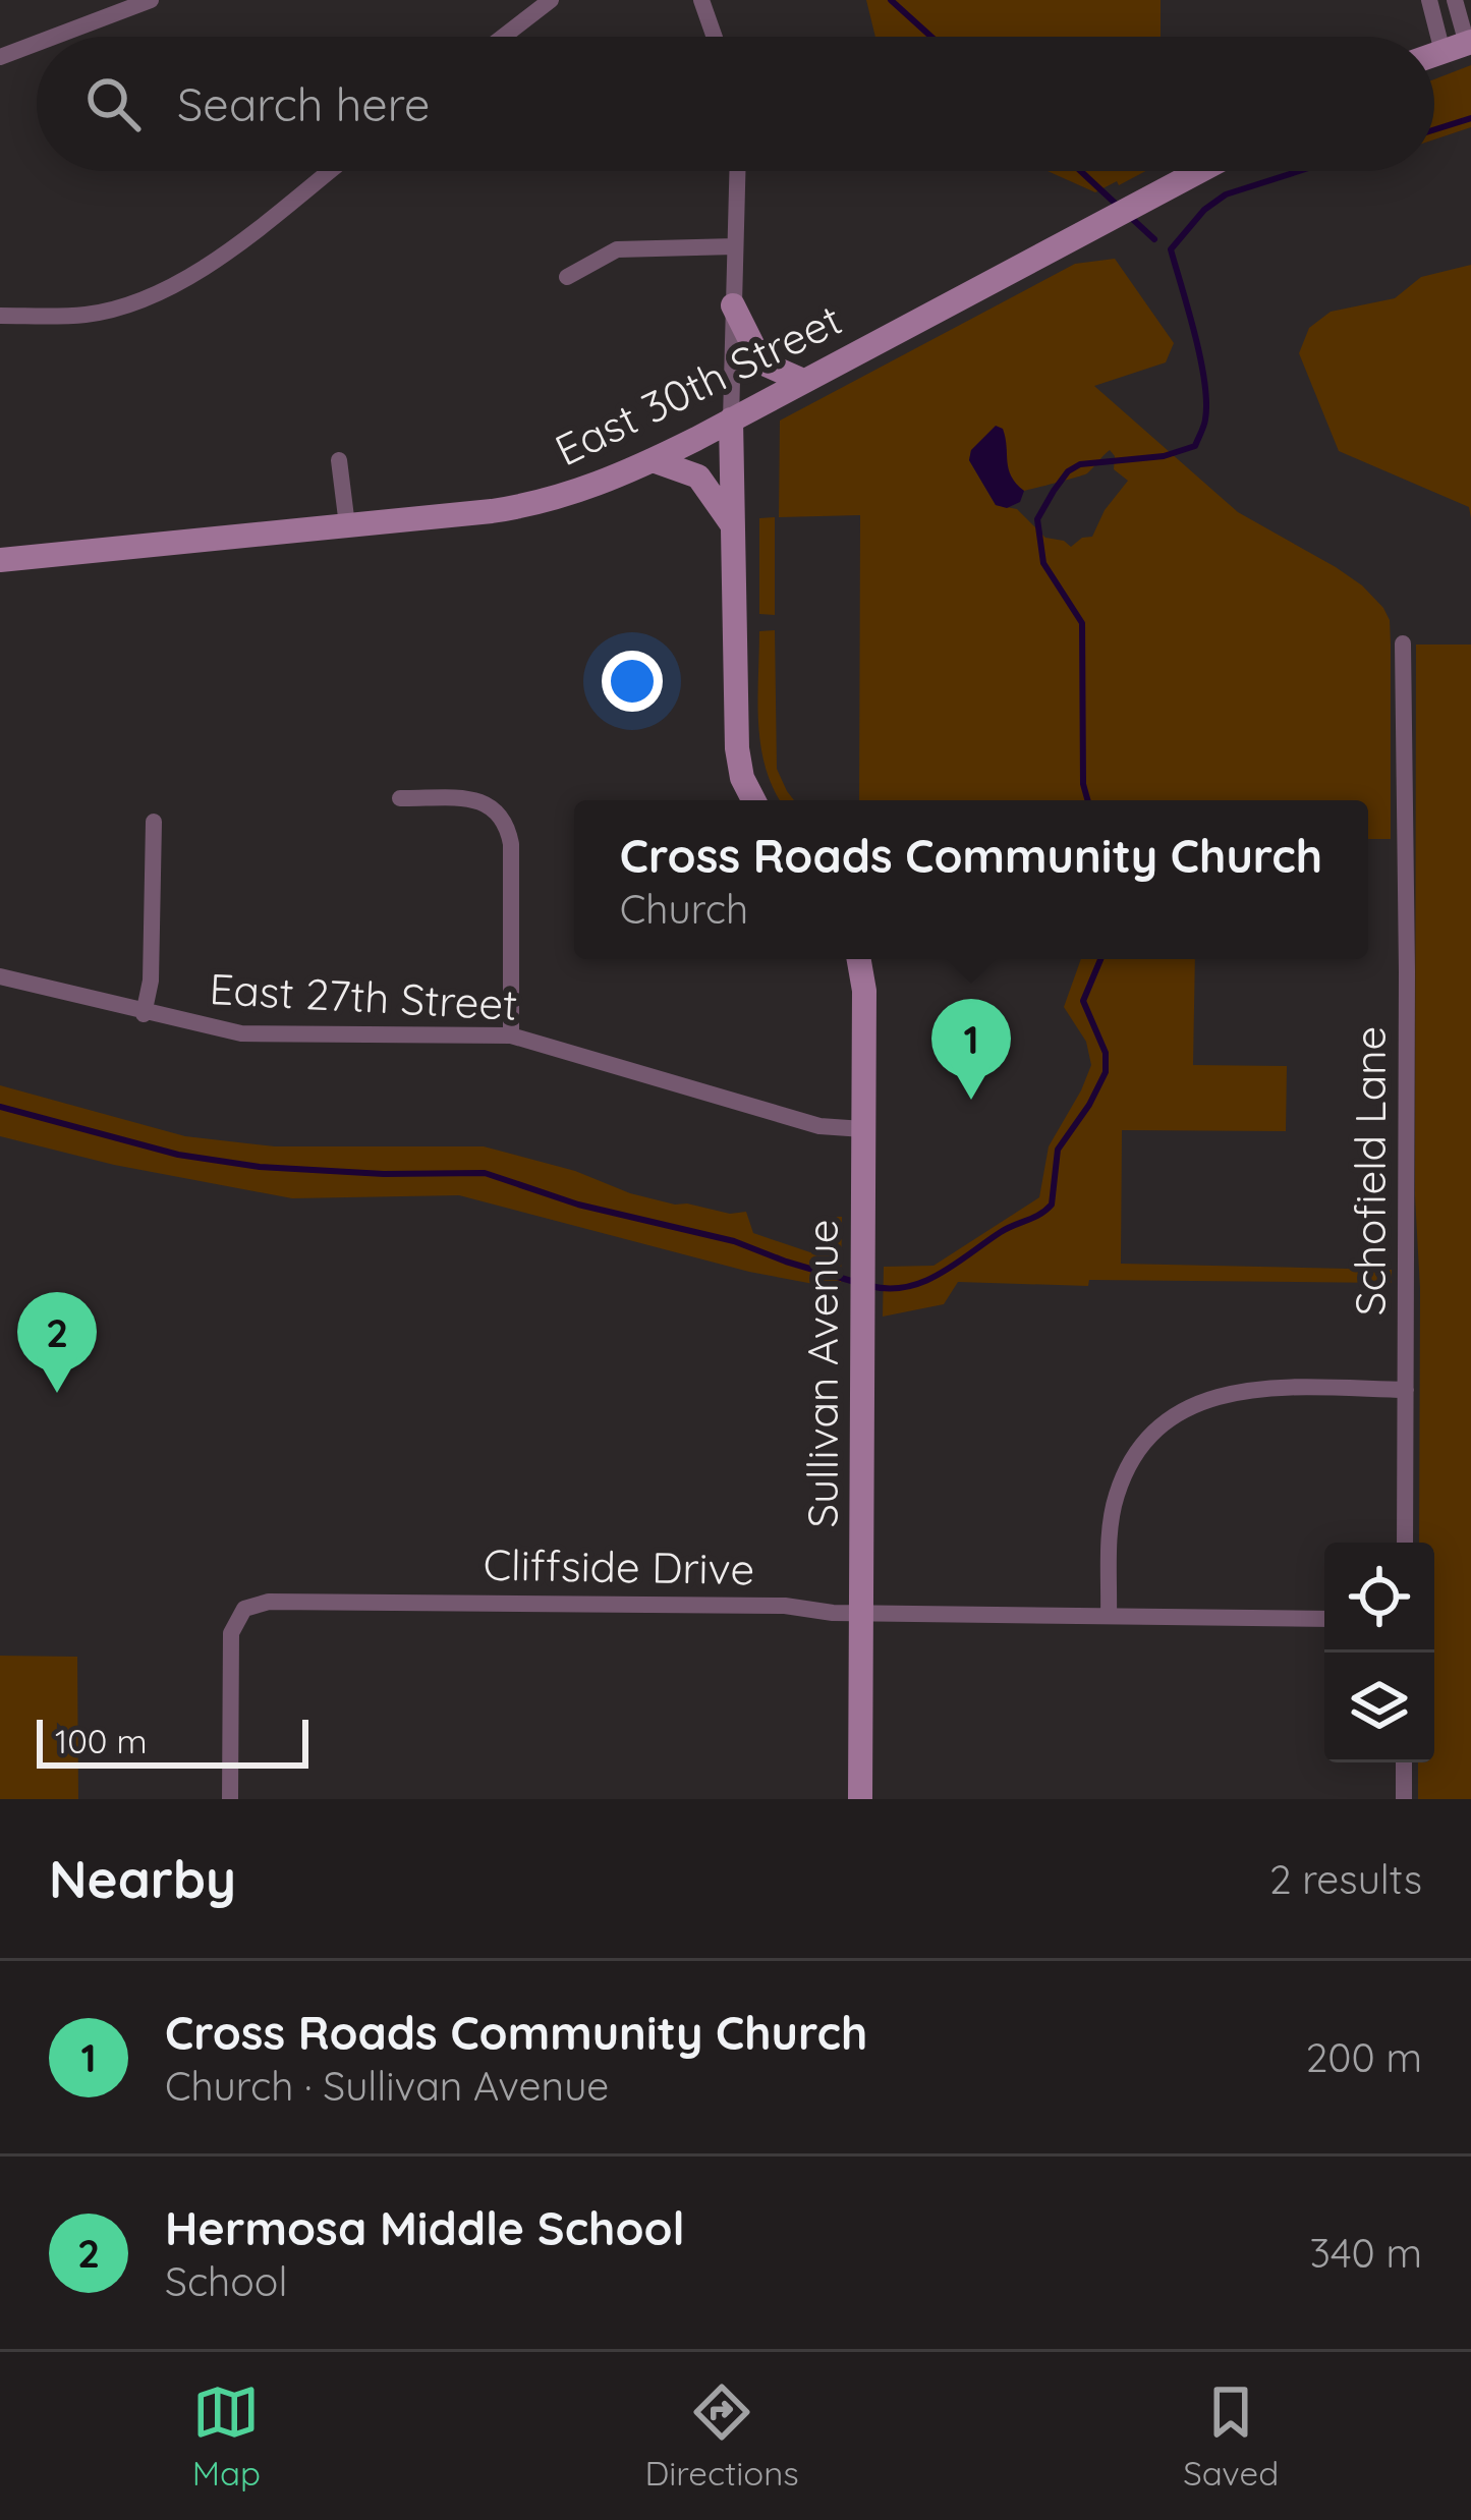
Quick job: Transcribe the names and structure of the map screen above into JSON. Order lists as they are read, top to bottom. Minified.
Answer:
{"streets":{"main road":["East 30th Street","Sullivan Avenue"],"street":["East 27th Street","Schofield Lane","Cliffside Drive"]},"crossings":[["East 27th Street","Sullivan Avenue"],["Sullivan Avenue","Cliffside Drive"]],"scale_bar":"100 m","page":{"search":"Search here","popup":["Cross Roads Community Church","Church"],"pins":["1","2"],"scale":"100 m","heading":["Nearby","2 results"],"list":[{"mark":"1","name":"Cross Roads Community Church","note":"Church · Sullivan Avenue","value":"200 m"},{"mark":"2","name":"Hermosa Middle School","note":"School","value":"340 m"}],"nav":["Map","Directions","Saved"]}}
